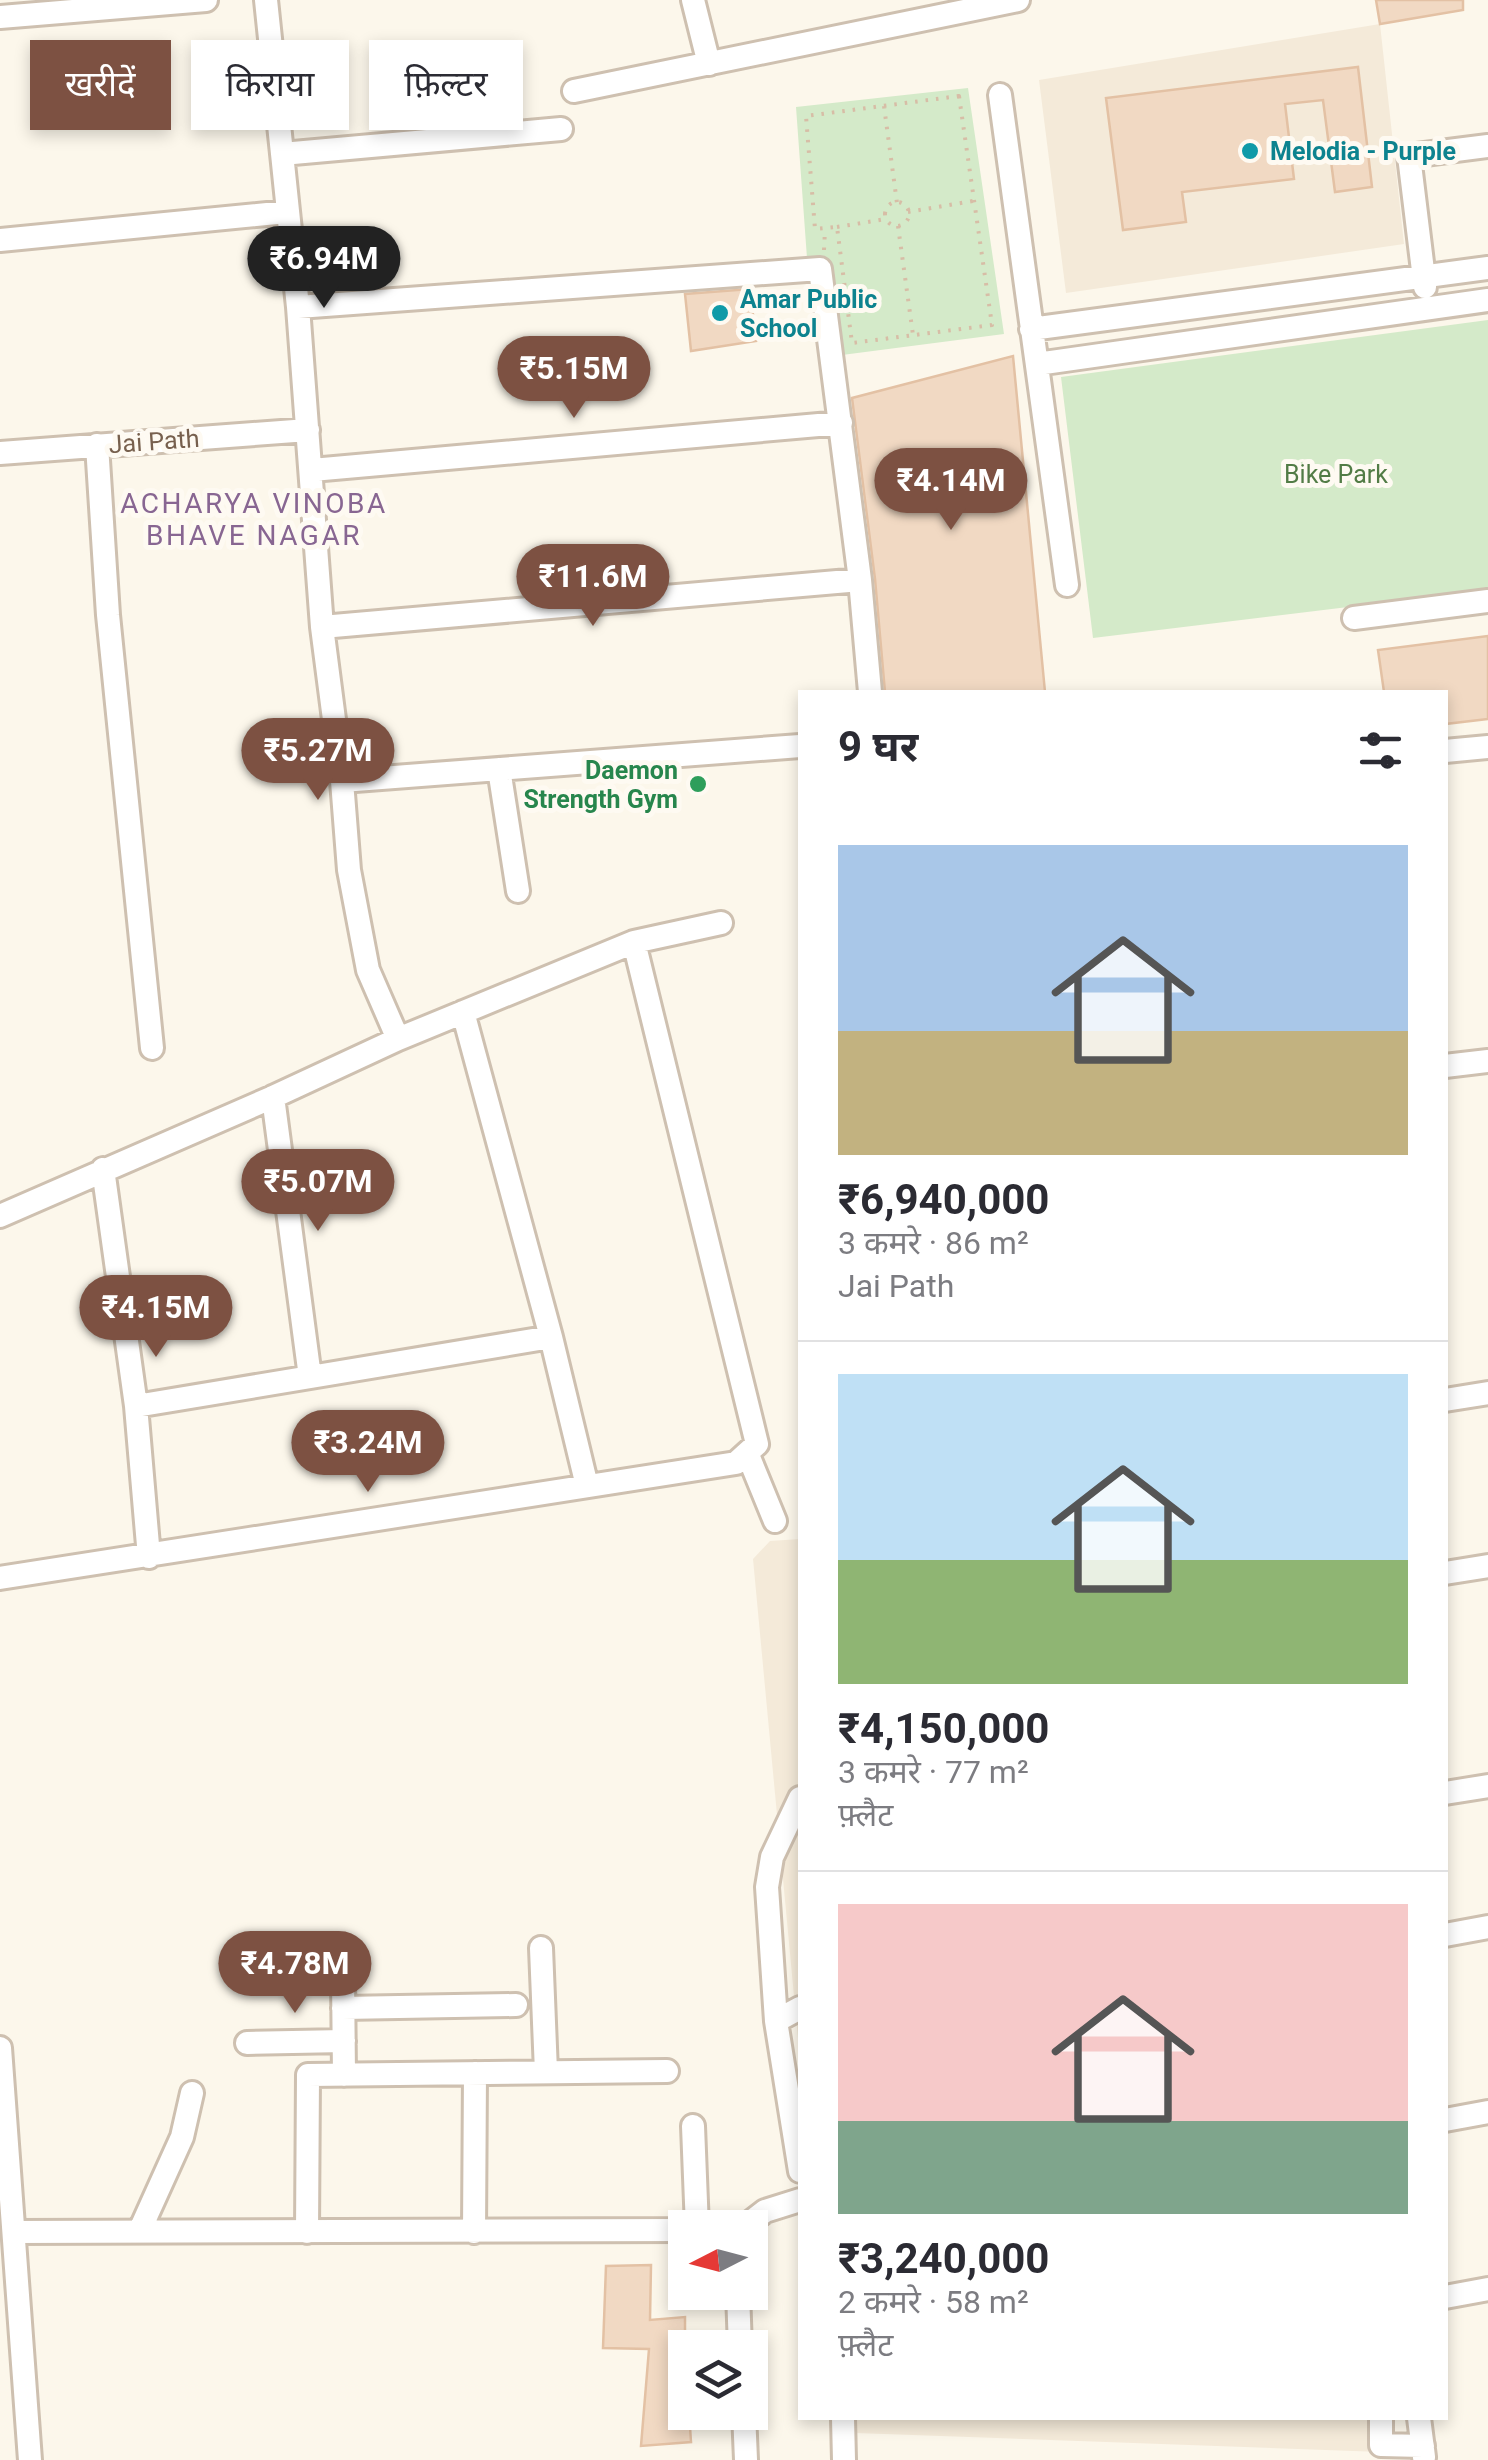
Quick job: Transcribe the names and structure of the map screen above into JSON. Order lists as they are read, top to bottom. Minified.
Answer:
{"streets":{"street":["Jai Path"]},"districts":["ACHARYA VINOBA BHAVE NAGAR"],"parks":["Bike Park"],"places":["Melodia - Purple","Amar Public School","Daemon Strength Gym"],"north":"left","page":{"chip":["खरीदें","किराया","फ़िल्टर"],"price":["₹6.94M","₹5.15M","₹4.14M","₹11.6M","₹5.27M","₹5.07M","₹4.15M","₹3.24M","₹4.78M"],"heading":"9 घर","list":[{"name":"₹6,940,000","note":"3 कमरे · 86 m² · Jai Path"},{"name":"₹4,150,000","note":"3 कमरे · 77 m² · फ़्लैट"},{"name":"₹3,240,000","note":"2 कमरे · 58 m² · फ़्लैट"}]}}
